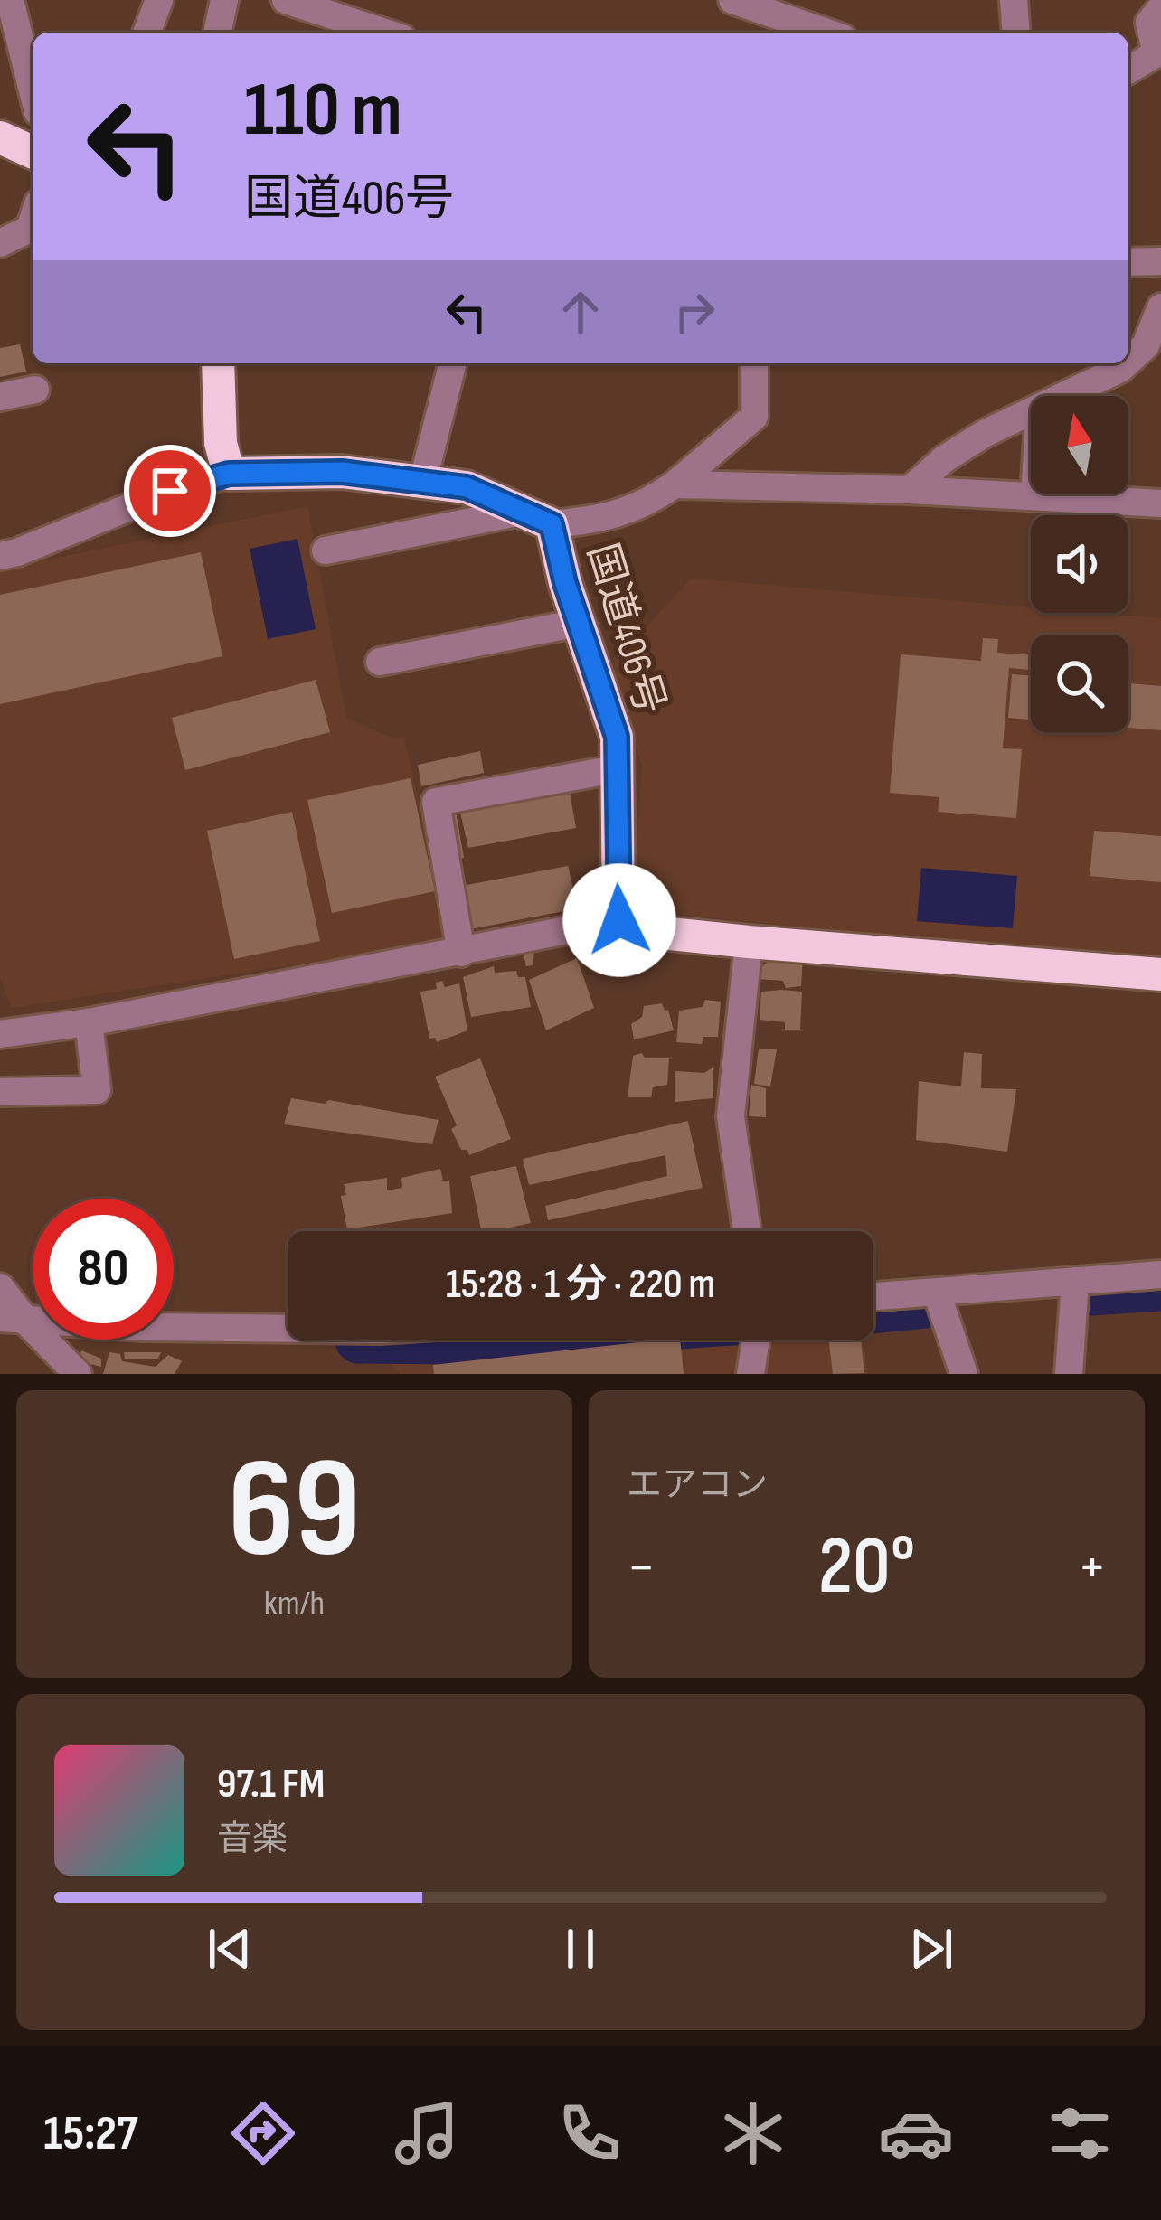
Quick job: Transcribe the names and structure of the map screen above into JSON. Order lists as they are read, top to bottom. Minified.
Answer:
{"streets":{"highway":["国道406号"]},"north":"top","page":{"turn":["110 m","国道406号"],"limit":"80","trip":"15:28 · 1 分 · 220 m","tile":[["69","km/h"],"エアコン"],"heat":["−","20°","+"],"song":["97.1 FM","音楽"],"tabs":"15:27"}}
